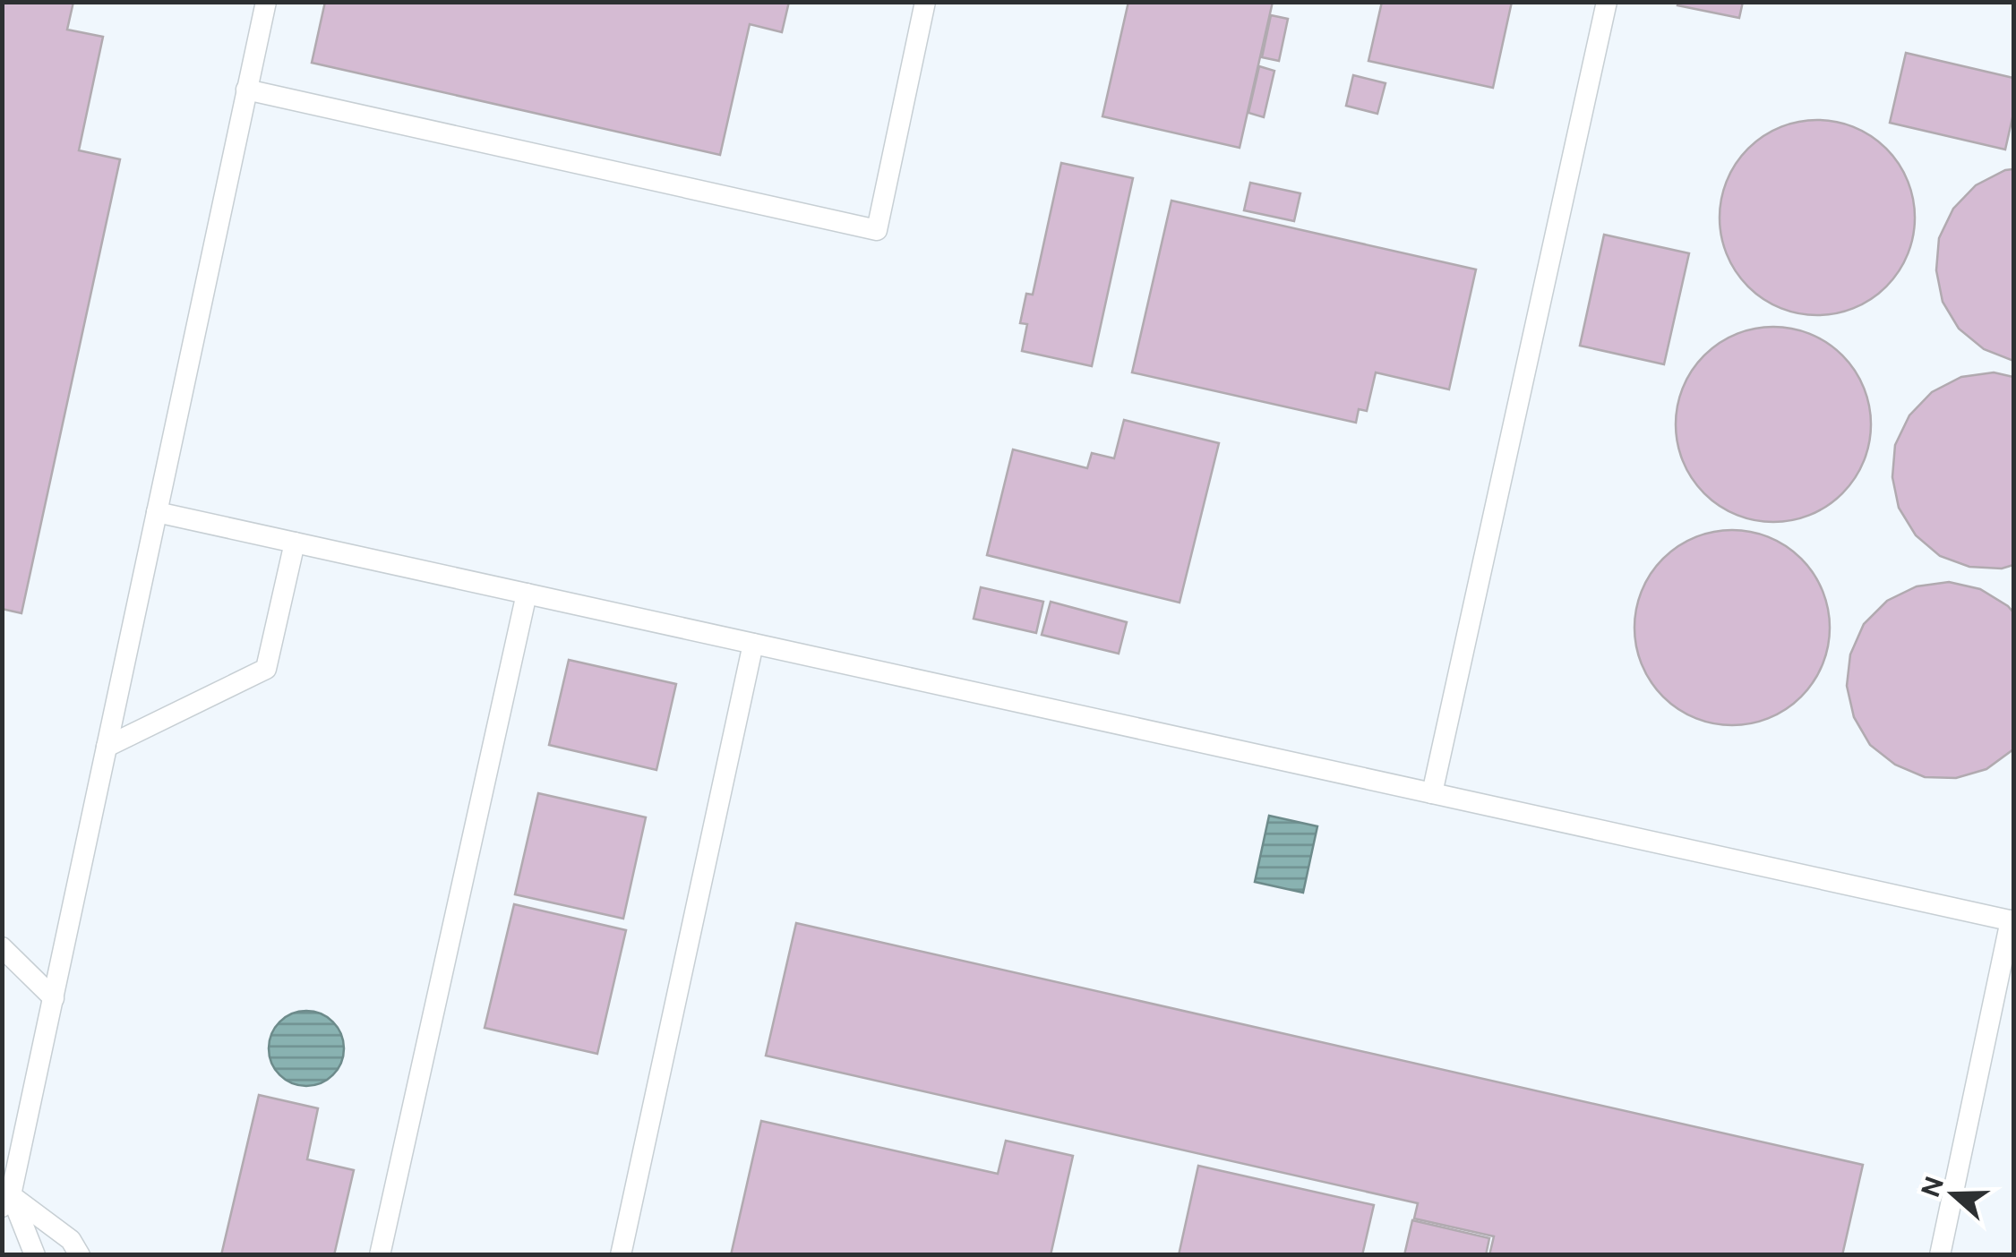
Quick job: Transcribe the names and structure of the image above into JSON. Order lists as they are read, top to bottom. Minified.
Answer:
{"north":"left"}
